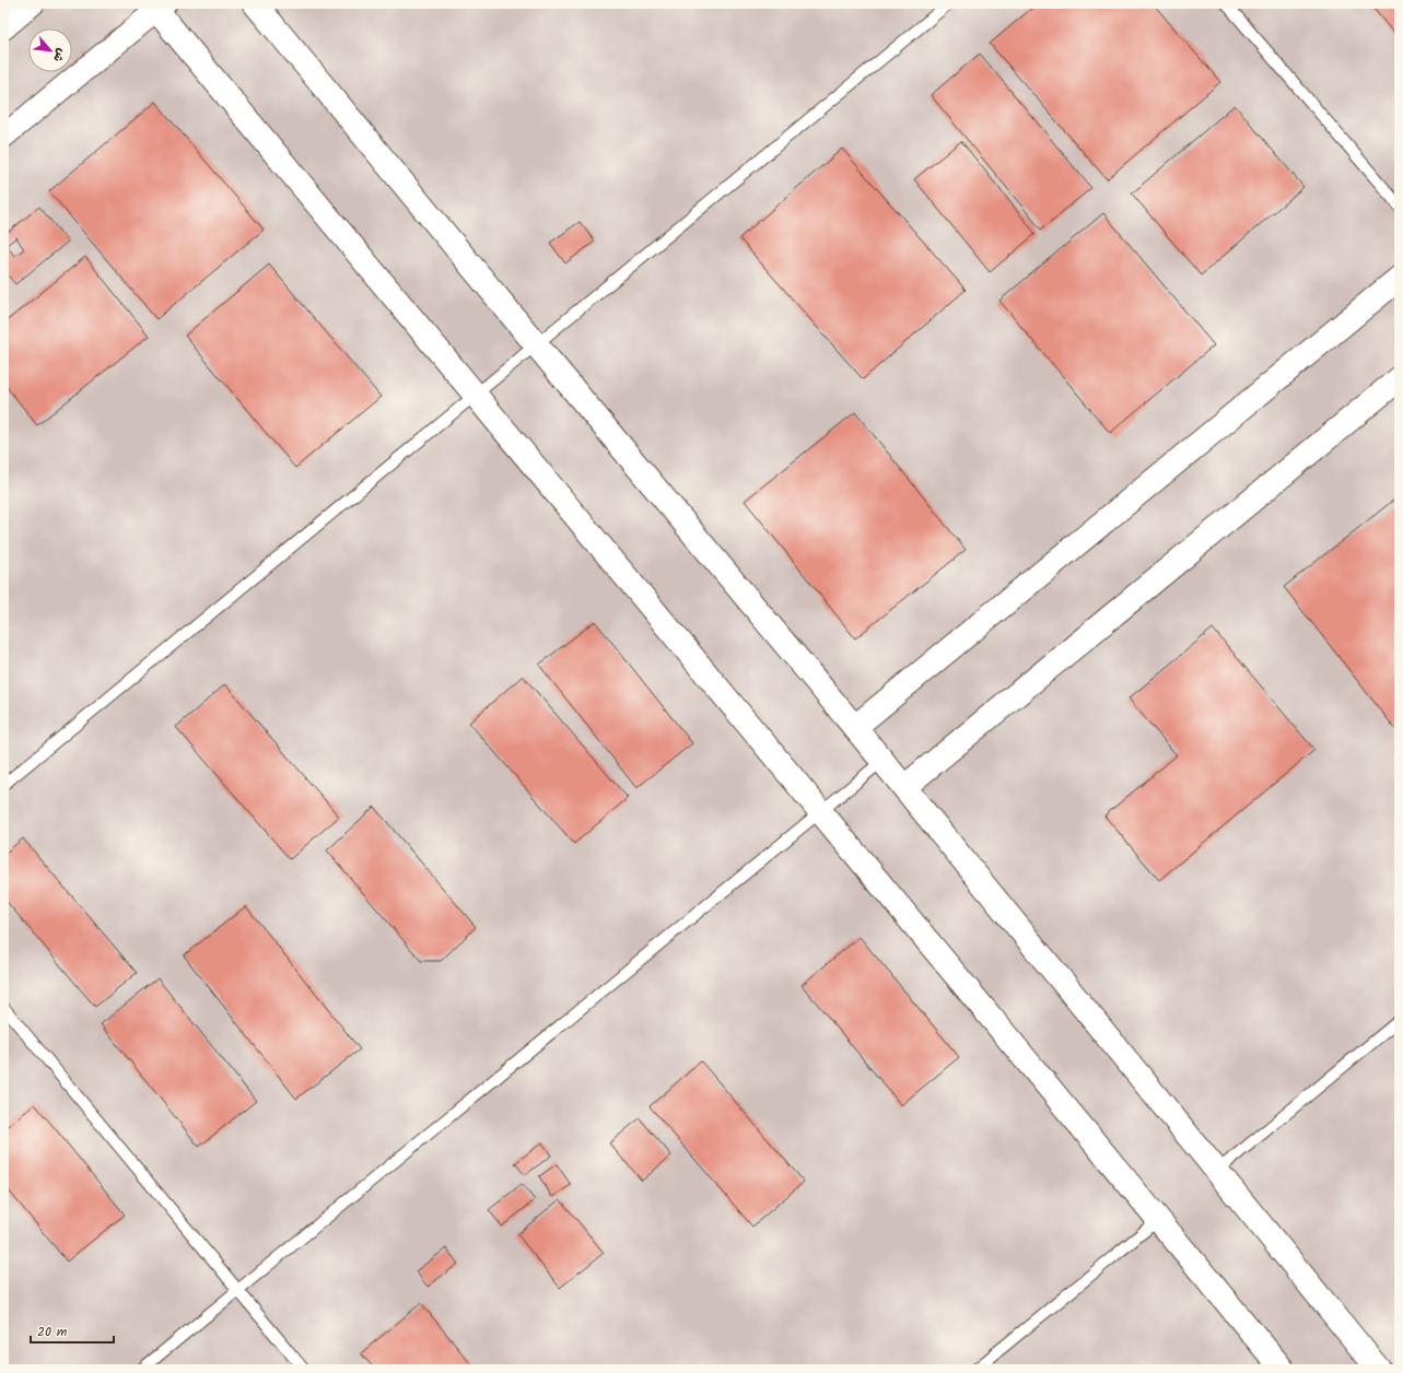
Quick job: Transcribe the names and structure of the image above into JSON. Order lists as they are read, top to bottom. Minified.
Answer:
{"scale_bar":"20 m","north":"bottom right"}
